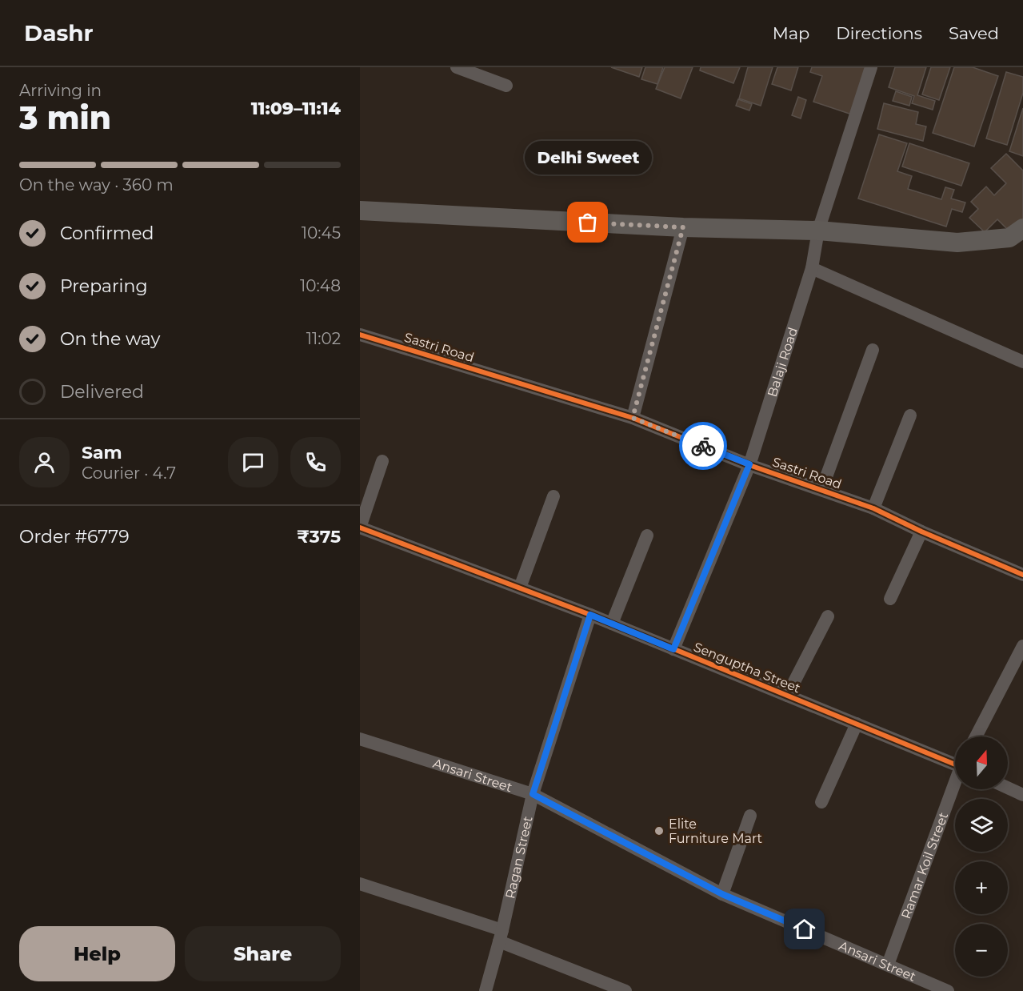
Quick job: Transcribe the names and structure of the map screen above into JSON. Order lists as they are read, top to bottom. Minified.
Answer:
{"streets":{"street":["Sastri Road","Balaji Road","Senguptha Street","Ansari Street","Ragan Street","Ramar Koil Street"]},"crossings":[["Sastri Road","Balaji Road"],["Balaji Road","Senguptha Street"],["Senguptha Street","Ragan Street"],["Ansari Street","Ragan Street"],["Ansari Street","Ramar Koil Street"]],"places":["Delhi Sweet","Elite Furniture Mart"],"north":"top","page":{"header":"Dashr","nav":["Map","Directions","Saved"],"heading":["3 min","Arriving in","11:09–11:14"],"panel":["Sam","Courier · 4.7","Order #6779","₹375"],"bubble":"Delhi Sweet","bar":"On the way · 360 m","list":[["Confirmed","10:45"],["Preparing","10:48"],["On the way","11:02"],"Delivered"],"map_buttons":["+","−"],"buttons":["Help","Share"]}}
